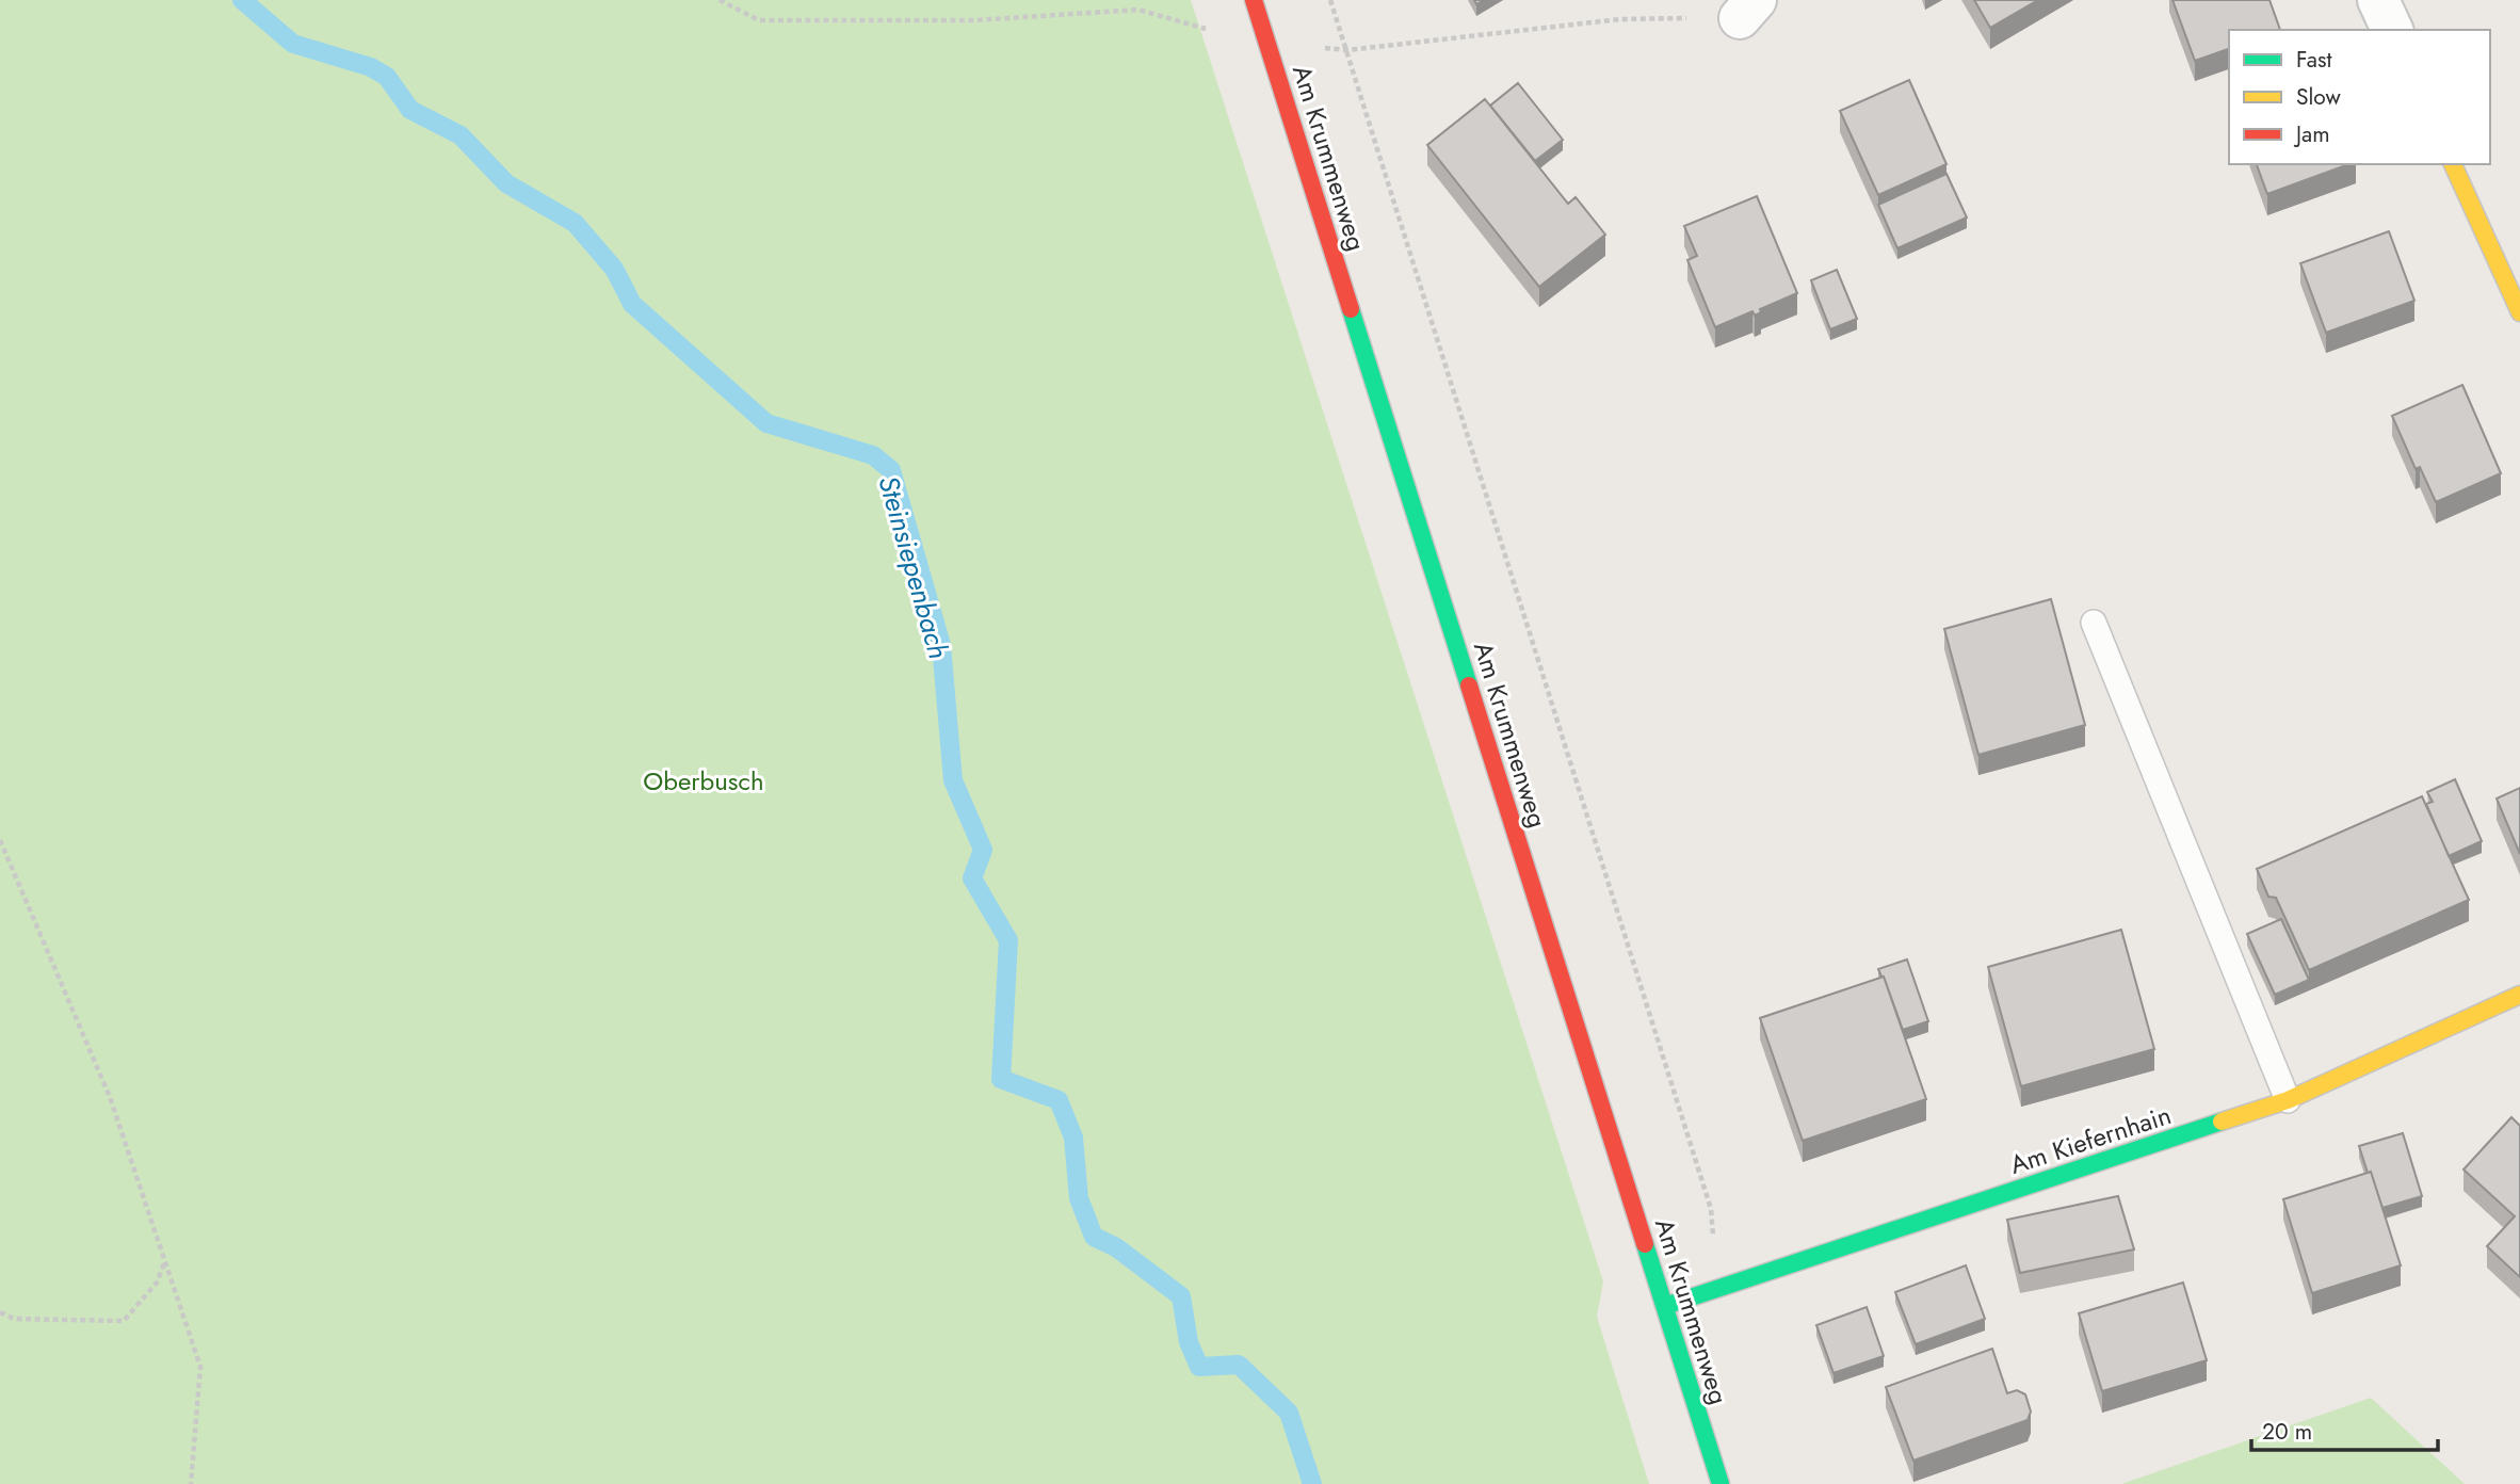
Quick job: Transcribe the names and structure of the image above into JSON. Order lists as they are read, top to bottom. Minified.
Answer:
{"streets":{"main road":["Am Krummenweg","Am Kiefernhain"]},"crossings":[["Am Krummenweg","Am Kiefernhain"]],"water":["Steinsiepenbach"],"parks":["Oberbusch"],"legend":["Fast","Slow","Jam"],"scale_bar":"20 m"}
